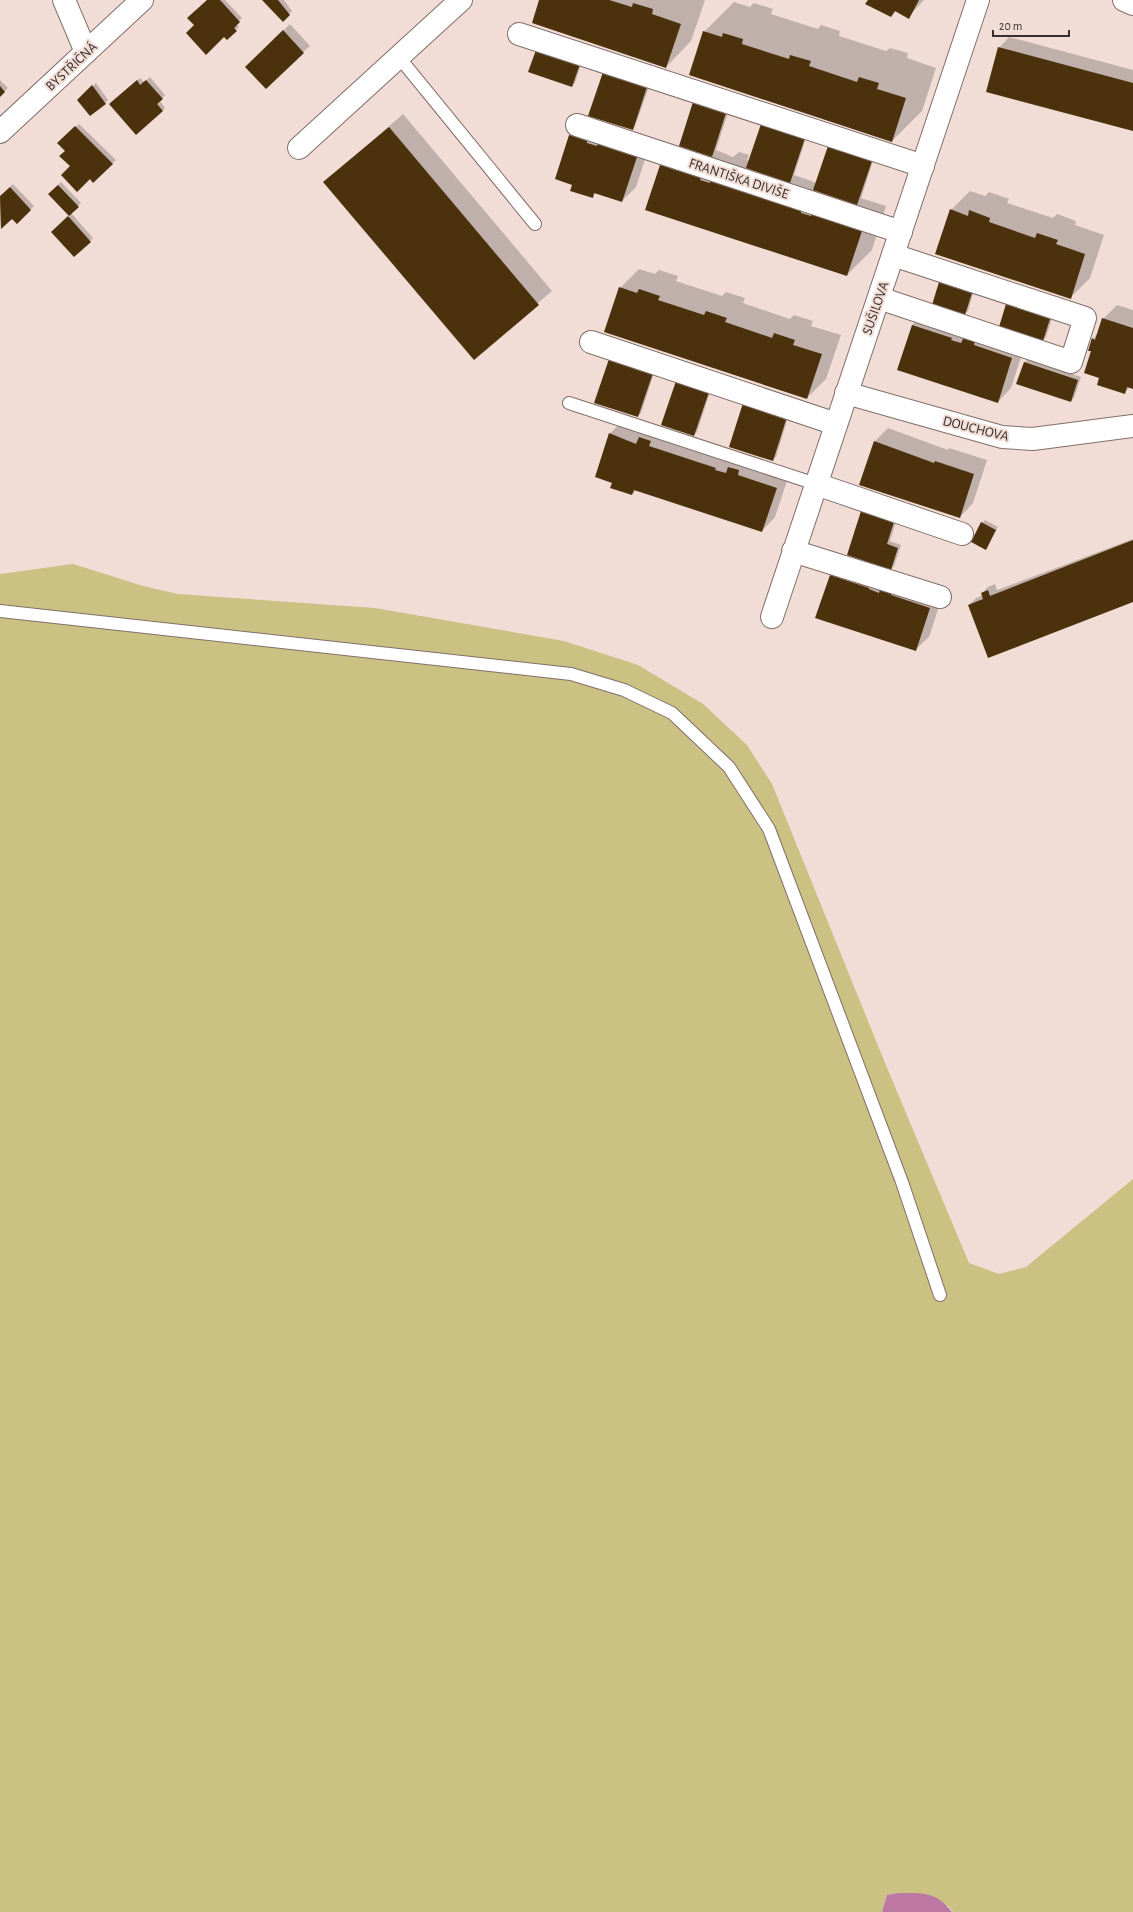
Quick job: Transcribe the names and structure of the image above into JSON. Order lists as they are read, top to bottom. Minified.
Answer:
{"streets":{"street":["BYSTŘIČNÁ","FRANTIŠKA DIVIŠE","SUŠILOVA","DOUCHOVA"]},"crossings":[["FRANTIŠKA DIVIŠE","SUŠILOVA"],["SUŠILOVA","DOUCHOVA"]],"scale_bar":"20 m"}
